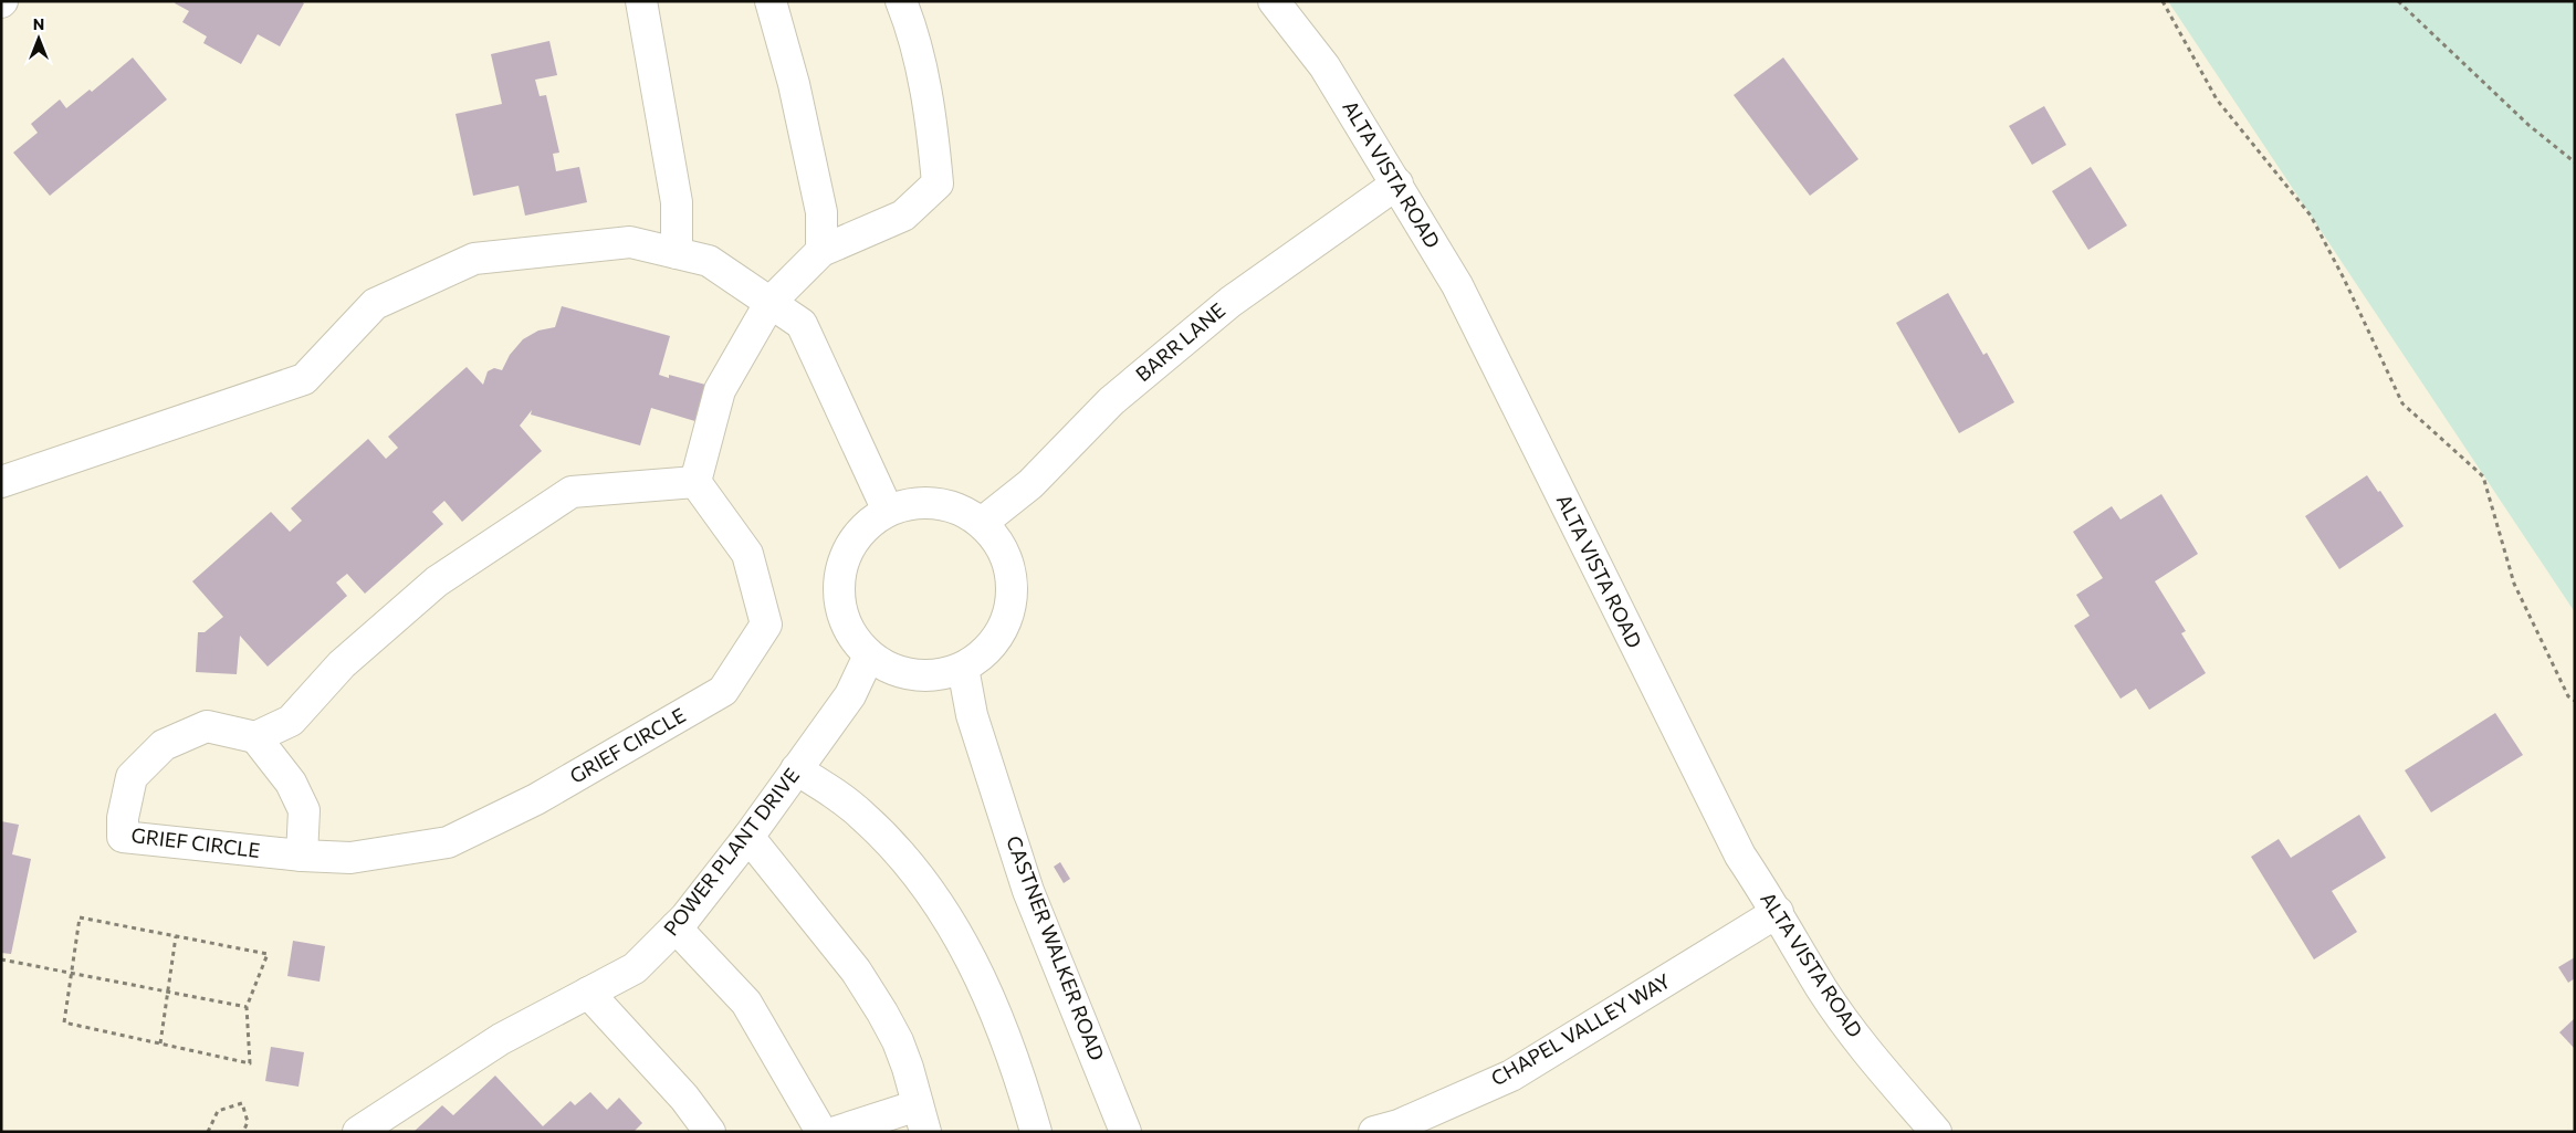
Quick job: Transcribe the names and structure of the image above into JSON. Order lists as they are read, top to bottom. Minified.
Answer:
{"streets":{"street":["ALTA VISTA ROAD","BARR LANE","GRIEF CIRCLE","POWER PLANT DRIVE","CASTNER WALKER ROAD","CHAPEL VALLEY WAY"]},"crossings":[["ALTA VISTA ROAD","BARR LANE"],["ALTA VISTA ROAD","CHAPEL VALLEY WAY"],["BARR LANE","POWER PLANT DRIVE"],["BARR LANE","CASTNER WALKER ROAD"],["POWER PLANT DRIVE","CASTNER WALKER ROAD"]],"north":"top"}
